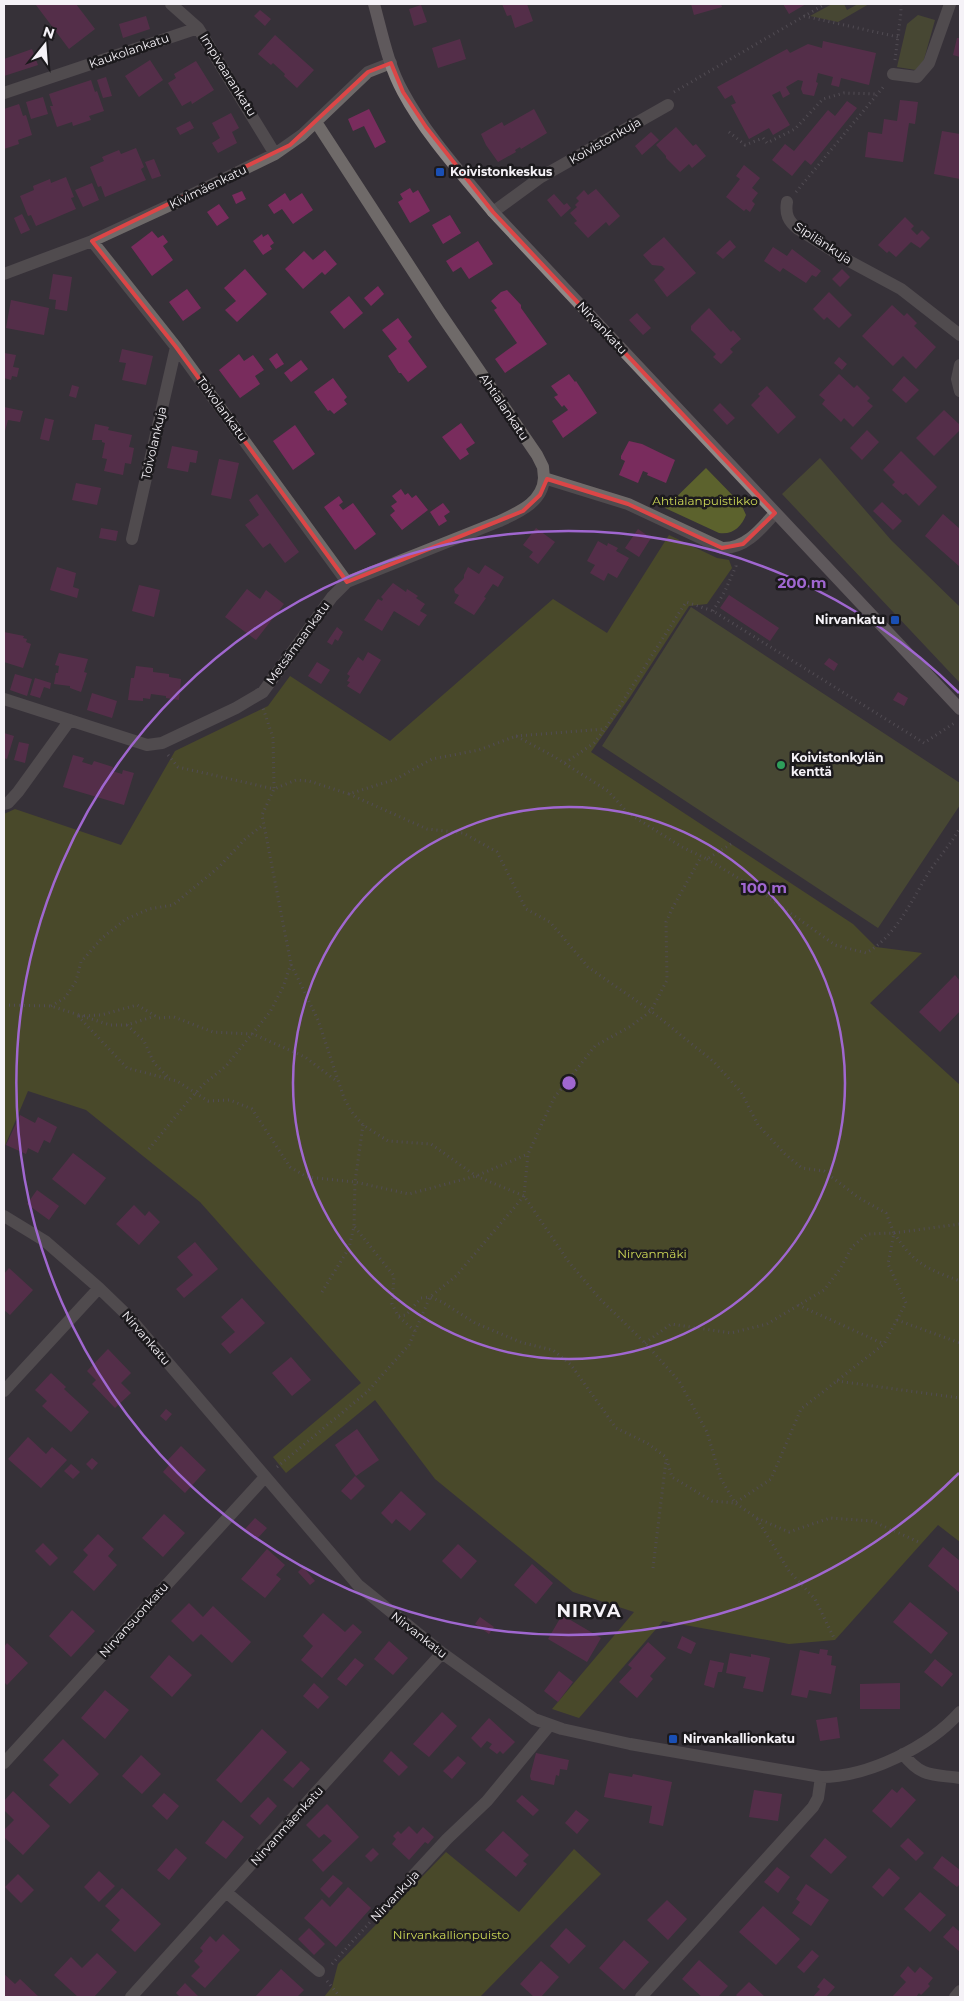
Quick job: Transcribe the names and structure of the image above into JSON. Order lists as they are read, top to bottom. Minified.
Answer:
{"streets":{"street":["Kaukolankatu","Impivaarankatu","Koivistonkuja","Kivimäenkatu","Sipilänkuja","Nirvankatu","Ahtialankatu","Toivolankatu","Toivolankuja","Metsämaankatu","Nirvansuonkatu","Nirvanmäenkatu","Nirvankuja"]},"crossings":[["Kaukolankatu","Impivaarankatu"],["Impivaarankatu","Kivimäenkatu"],["Koivistonkuja","Nirvankatu"],["Kivimäenkatu","Nirvankatu"],["Kivimäenkatu","Ahtialankatu"],["Kivimäenkatu","Toivolankatu"],["Nirvankatu","Nirvansuonkatu"],["Nirvankatu","Nirvanmäenkatu"],["Nirvankatu","Nirvankuja"],["Ahtialankatu","Metsämaankatu"],["Toivolankatu","Toivolankuja"],["Toivolankatu","Metsämaankatu"]],"districts":["NIRVA"],"parks":["Ahtialanpuistikko","Nirvanmäki","Nirvankallionpuisto"],"places":{"transit":["Koivistonkeskus","Nirvankatu","Nirvankallionkatu"],"other":["Koivistonkylän kenttä"]},"north":"top","rings":["200 m","100 m"]}
